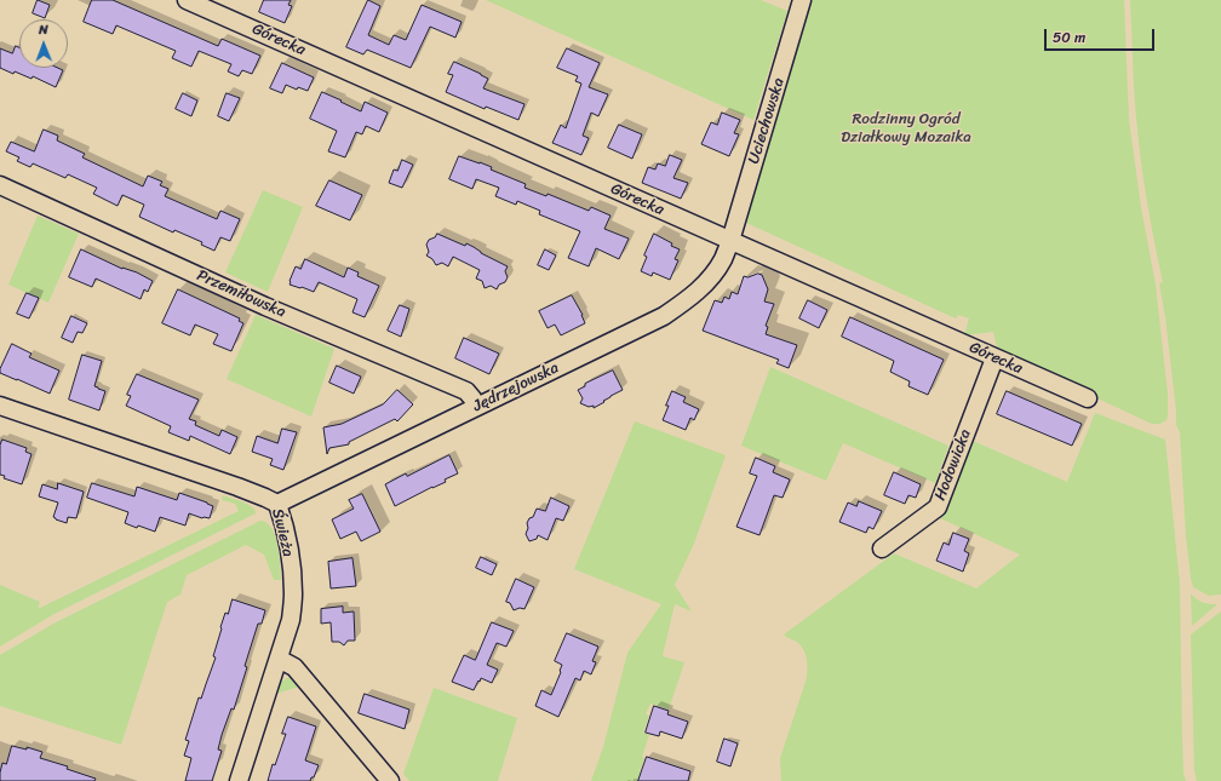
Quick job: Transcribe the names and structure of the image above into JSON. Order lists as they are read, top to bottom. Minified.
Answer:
{"streets":{"street":["Górecka","Uciechowska","Przemiłowska","Jędrzejowska","Hodowicka","Świeża"]},"crossings":[["Górecka","Uciechowska"],["Górecka","Jędrzejowska"],["Górecka","Hodowicka"],["Uciechowska","Jędrzejowska"],["Przemiłowska","Jędrzejowska"],["Jędrzejowska","Świeża"]],"parks":["Rodzinny Ogród Działkowy Mozaika"],"scale_bar":"50 m","north":"top"}
